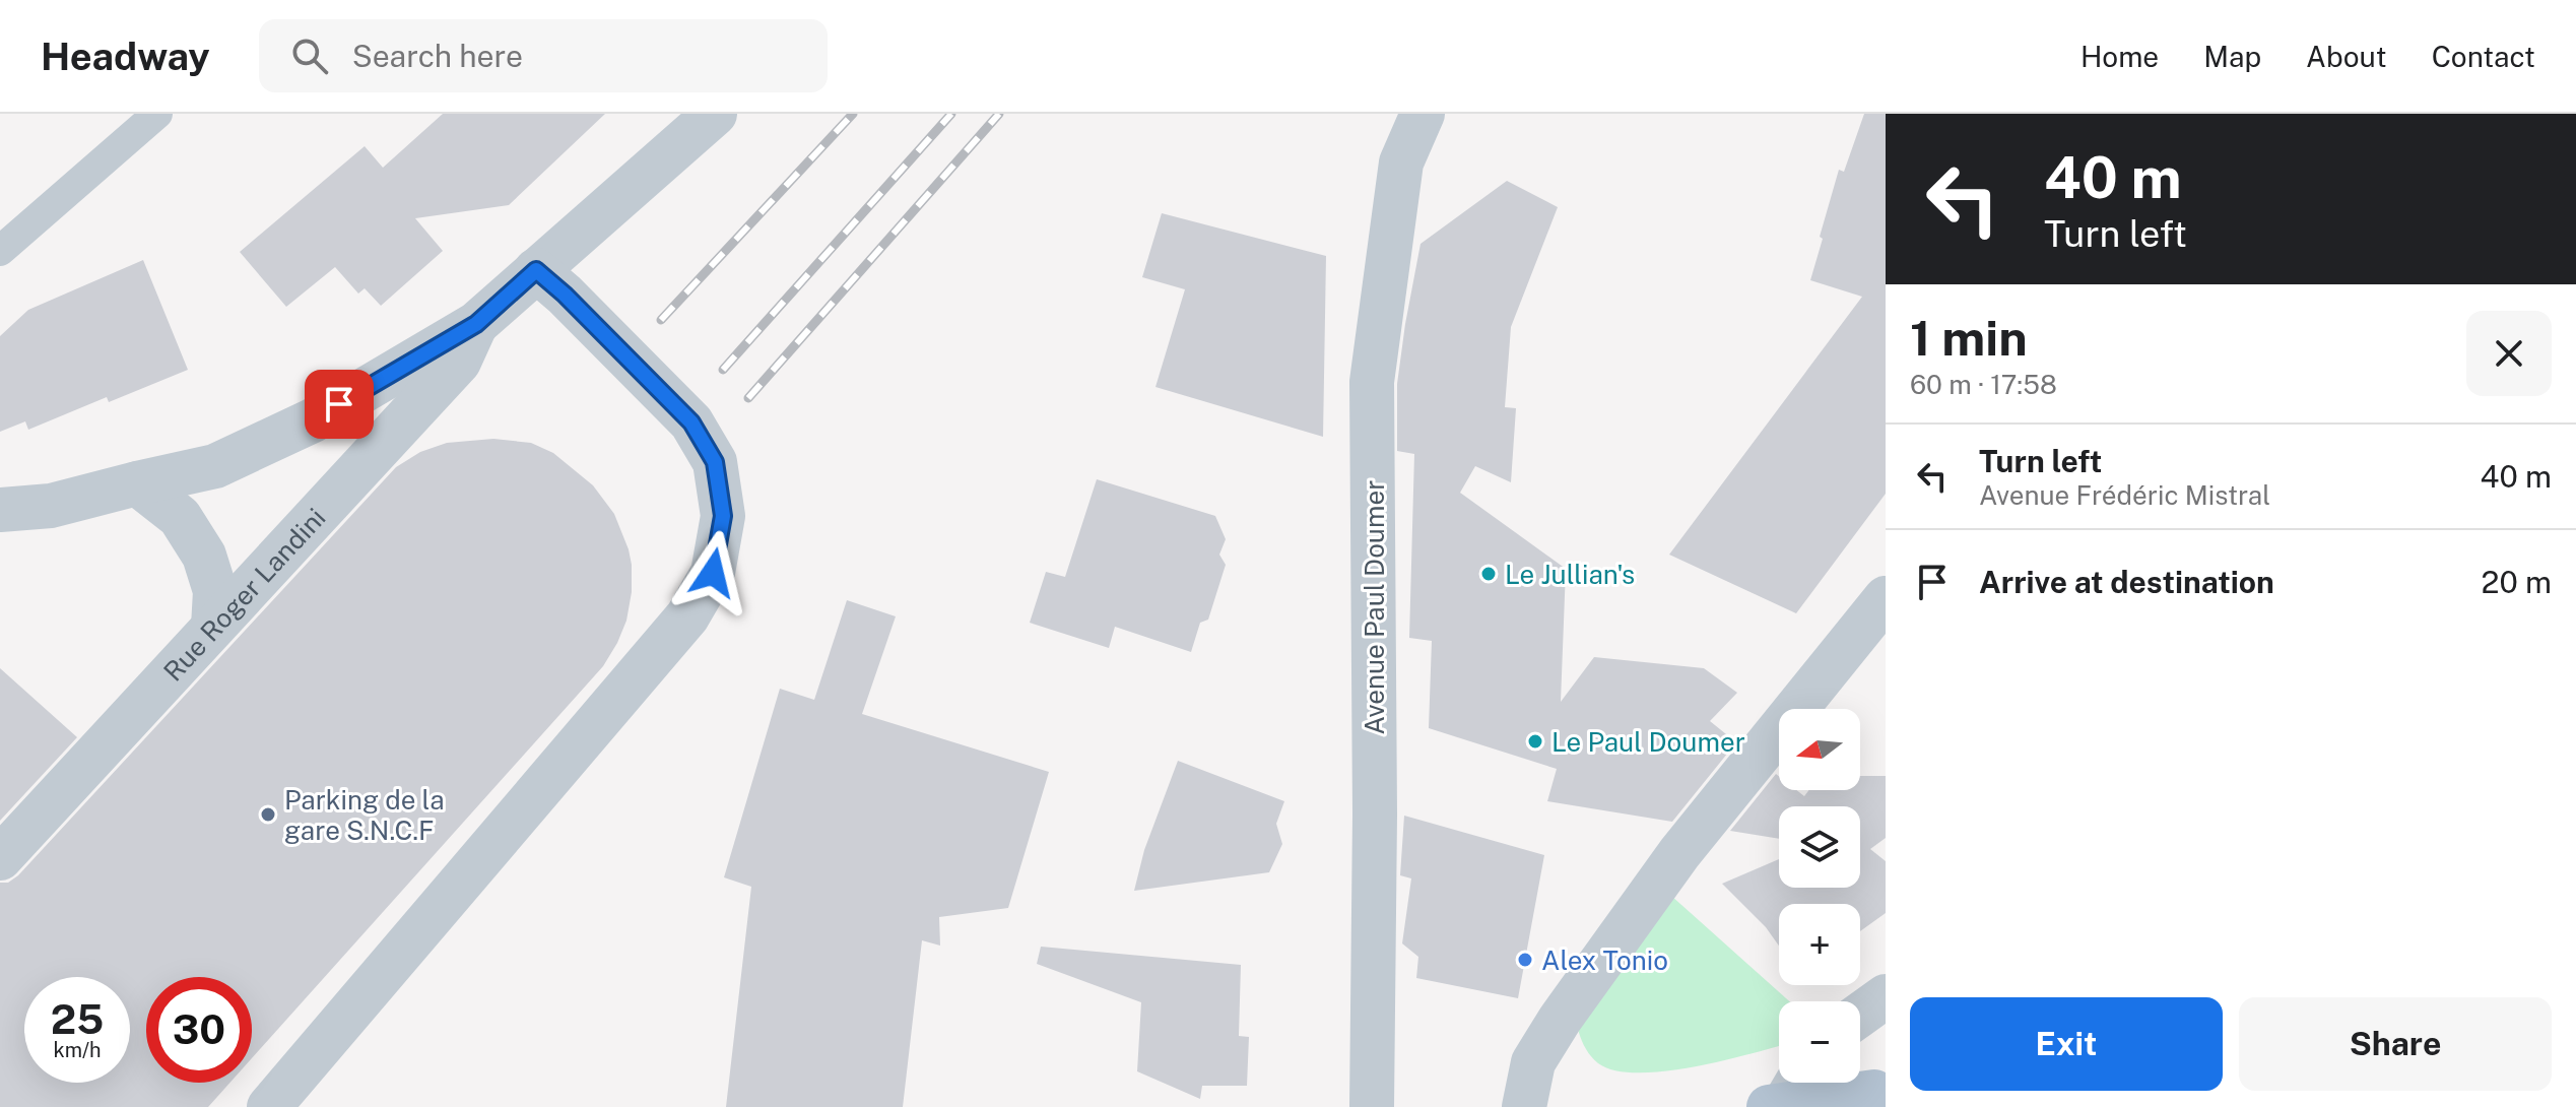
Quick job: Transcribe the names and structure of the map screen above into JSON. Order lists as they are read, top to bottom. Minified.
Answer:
{"streets":{"street":["Rue Roger Landini","Avenue Paul Doumer"]},"places":["Le Jullian's","Le Paul Doumer","Parking de la gare S.N.C.F","Alex Tonio"],"north":"left","page":{"header":"Headway","search":"Search here","nav":["Home","Map","About","Contact"],"turn":["40 m","Turn left"],"heading":["1 min","60 m · 17:58"],"list":[{"name":"Turn left","note":"Avenue Frédéric Mistral","value":"40 m"},{"name":"Arrive at destination","value":"20 m"}],"map_buttons":["+","−"],"speed":"25 km/h","limit":"30","buttons":["Exit","Share"]}}
